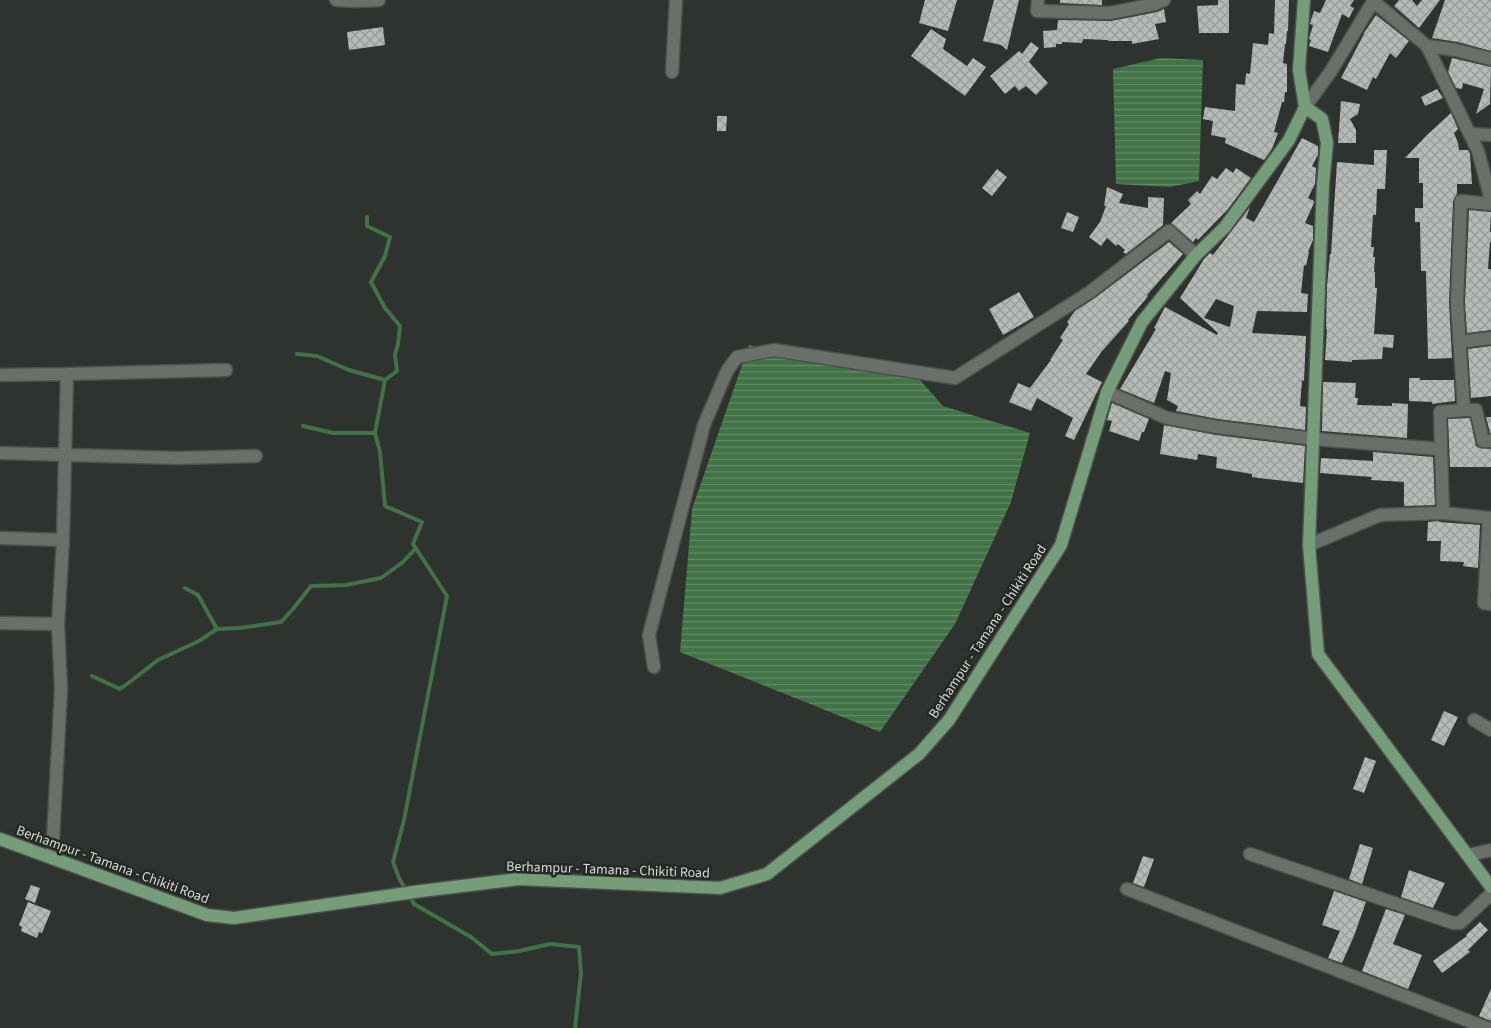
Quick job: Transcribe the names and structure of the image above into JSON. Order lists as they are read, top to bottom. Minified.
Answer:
{"streets":{"main road":["Berhampur - Tamana - Chikiti Road"]}}
